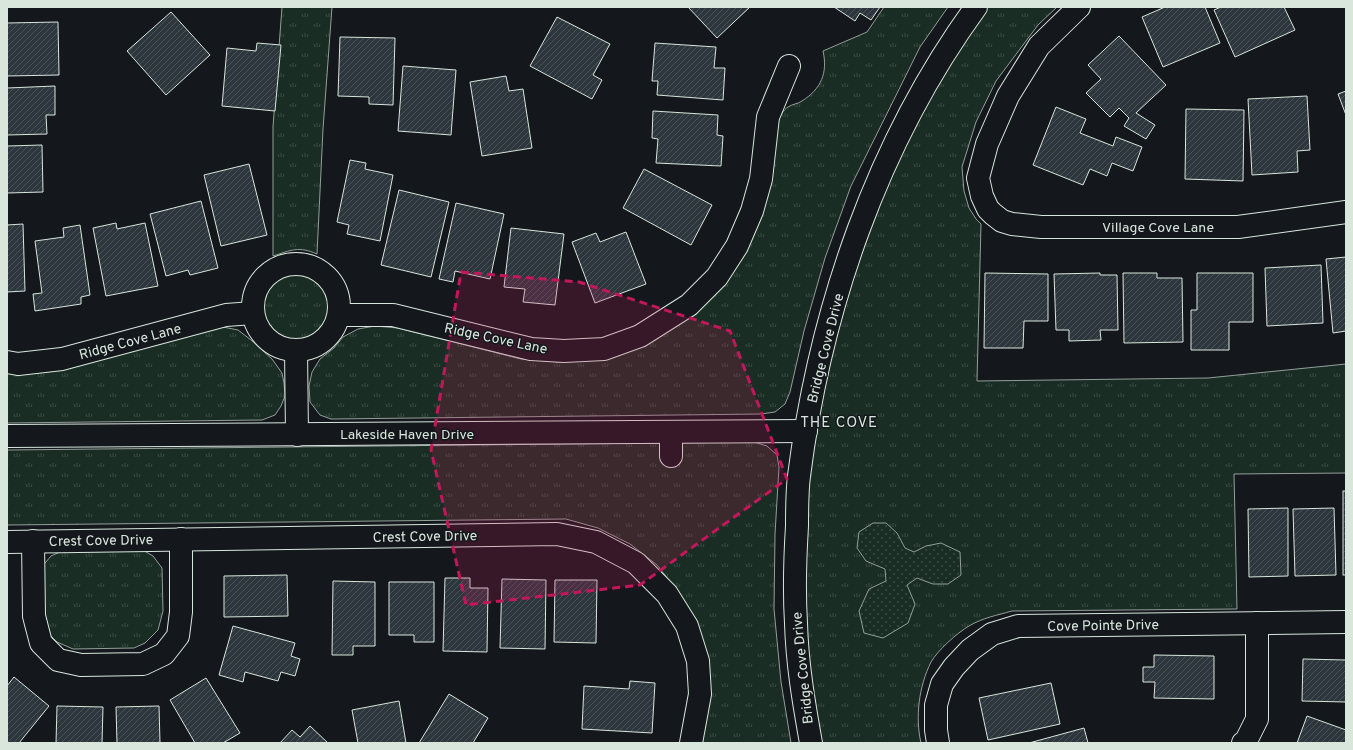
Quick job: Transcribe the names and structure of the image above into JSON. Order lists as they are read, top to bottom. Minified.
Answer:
{"streets":{"street":["Village Cove Lane","Ridge Cove Lane","Bridge Cove Drive","Lakeside Haven Drive","Crest Cove Drive","Cove Pointe Drive"]},"crossings":[["Bridge Cove Drive","Lakeside Haven Drive"]],"districts":["THE COVE"]}
